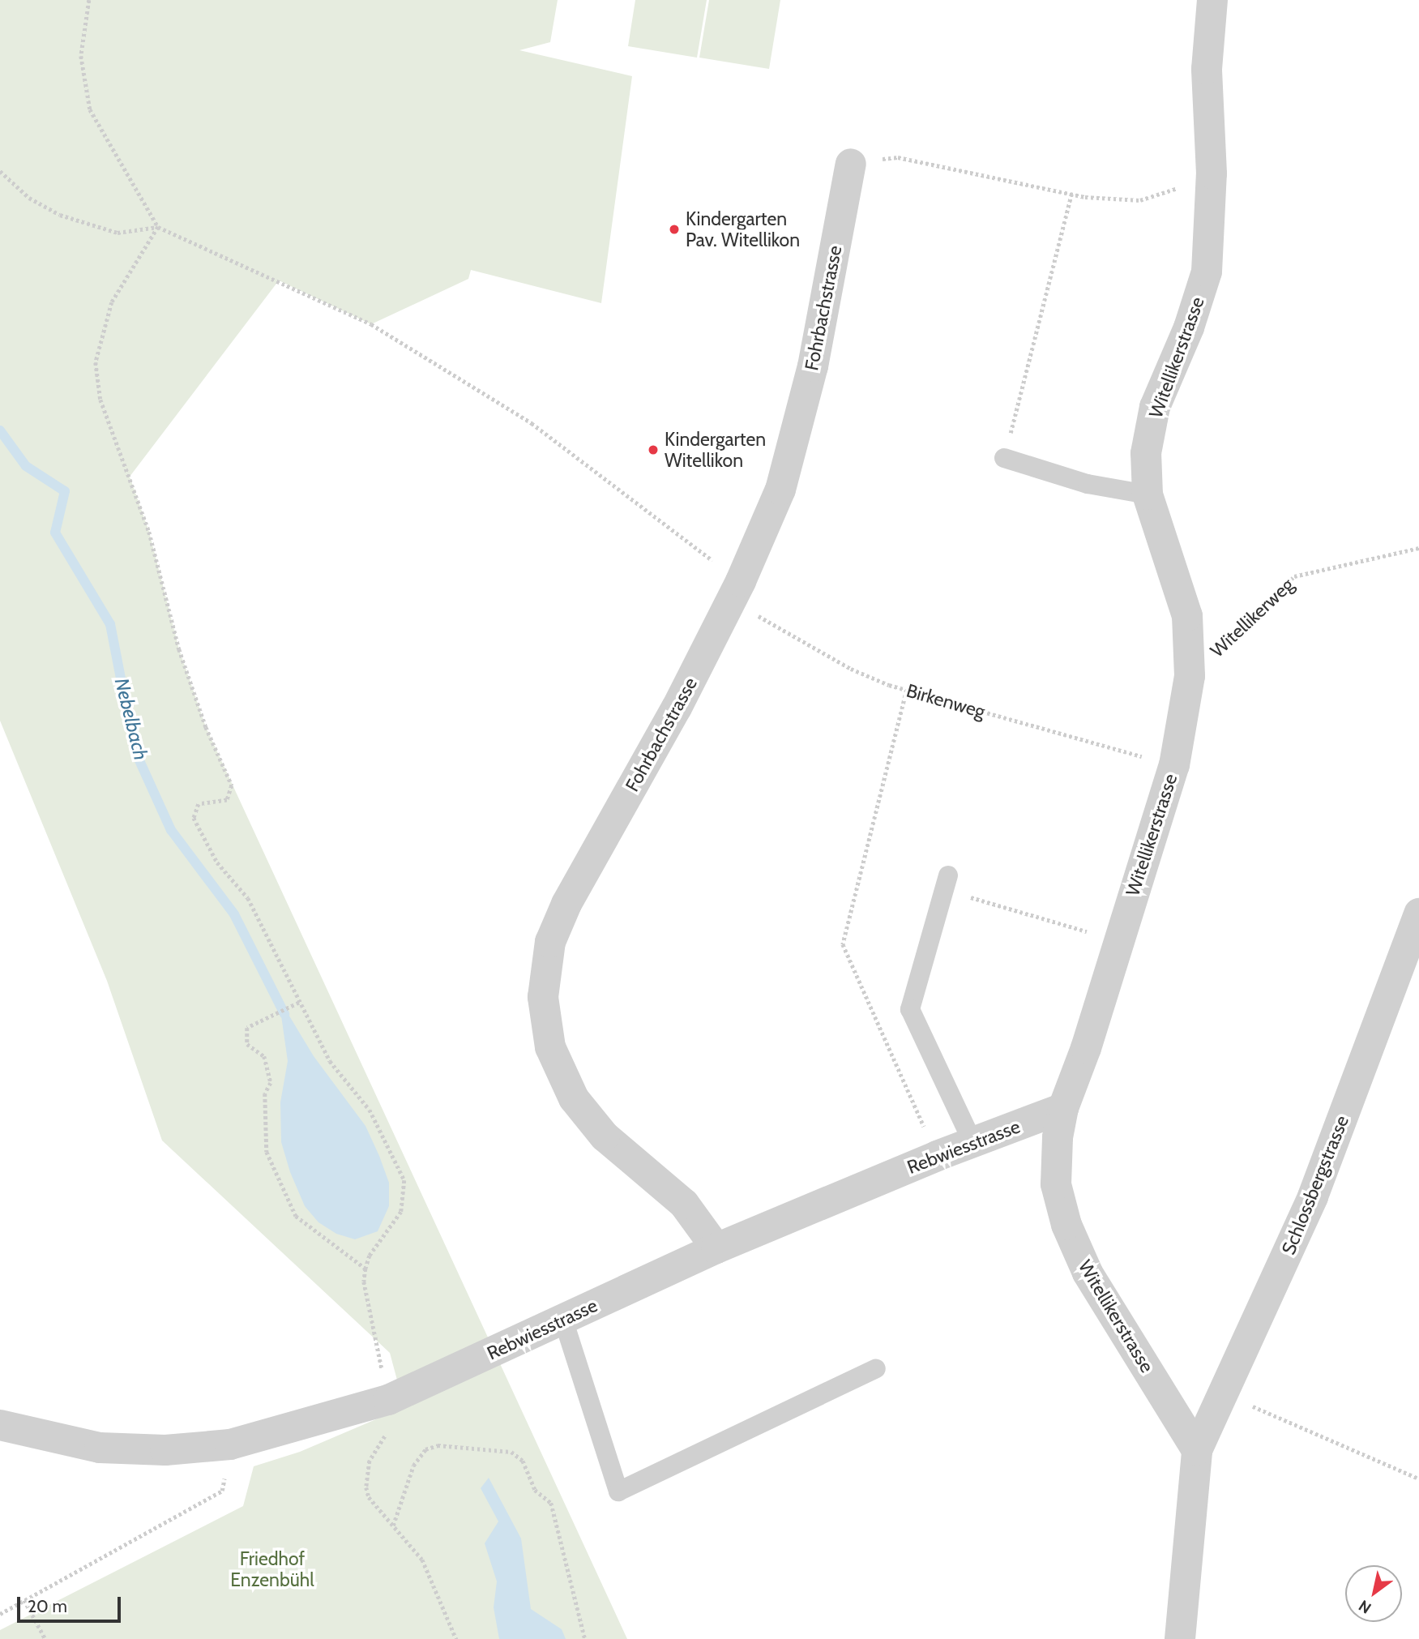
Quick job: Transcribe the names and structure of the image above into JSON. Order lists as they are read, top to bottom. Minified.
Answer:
{"streets":{"street":["Fohrbachstrasse","Witellikerstrasse","Rebwiesstrasse","Schlossbergstrasse"],"path":["Witellikerweg","Birkenweg"]},"crossings":[["Fohrbachstrasse","Birkenweg"],["Fohrbachstrasse","Rebwiesstrasse"],["Witellikerstrasse","Witellikerweg"],["Witellikerstrasse","Birkenweg"],["Witellikerstrasse","Rebwiesstrasse"],["Witellikerstrasse","Schlossbergstrasse"]],"water":["Nebelbach"],"parks":["Friedhof Enzenbühl"],"places":["Kindergarten Pav. Witellikon","Kindergarten Witellikon"],"scale_bar":"20 m","north":"bottom left"}
